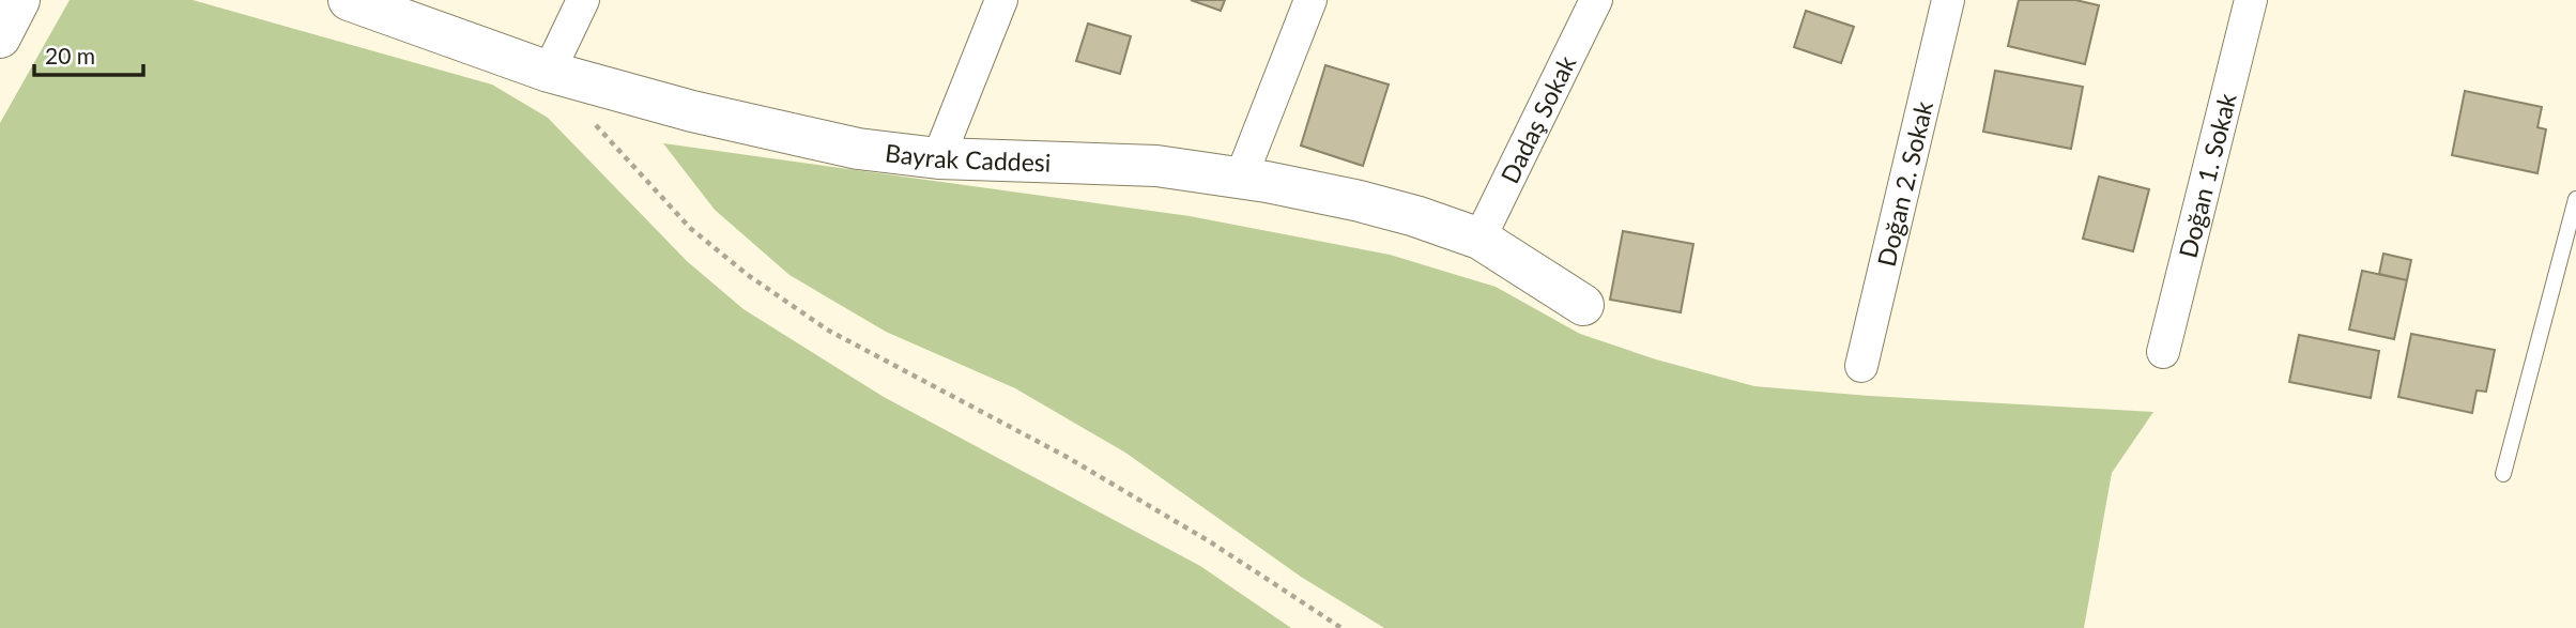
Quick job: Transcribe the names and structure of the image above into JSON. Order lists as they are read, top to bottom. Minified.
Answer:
{"streets":{"street":["Dadaş Sokak","Bayrak Caddesi","Doğan 1. Sokak","Doğan 2. Sokak"]},"crossings":[["Dadaş Sokak","Bayrak Caddesi"]],"scale_bar":"20 m"}
